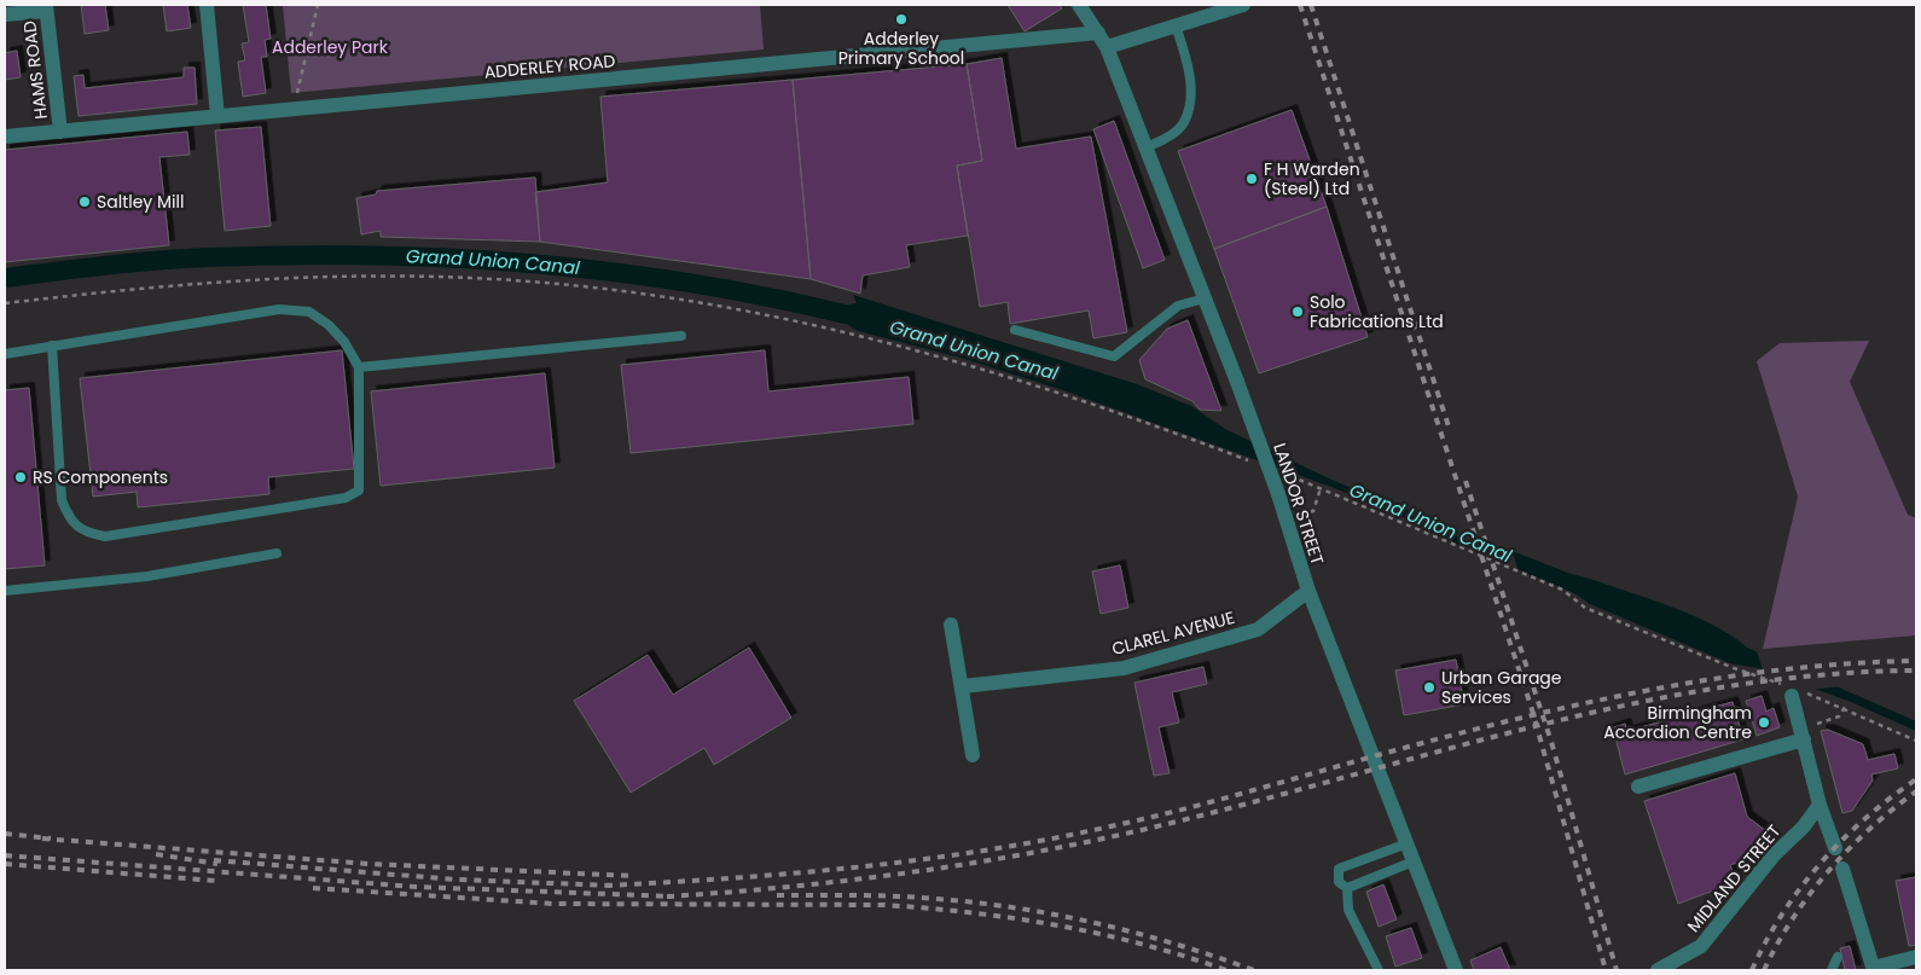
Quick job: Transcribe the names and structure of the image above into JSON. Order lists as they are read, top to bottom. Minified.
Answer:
{"streets":{"street":["ADDERLEY ROAD","HAMS ROAD","LANDOR STREET","CLAREL AVENUE","MIDLAND STREET"]},"crossings":[["ADDERLEY ROAD","HAMS ROAD"],["ADDERLEY ROAD","LANDOR STREET"],["LANDOR STREET","CLAREL AVENUE"]],"water":["Grand Union Canal"],"parks":["Adderley Park"],"places":["Adderley Primary School","F H Warden (Steel) Ltd","Saltley Mill","Solo Fabrications Ltd","RS Components","Urban Garage Services","Birmingham Accordion Centre"]}
